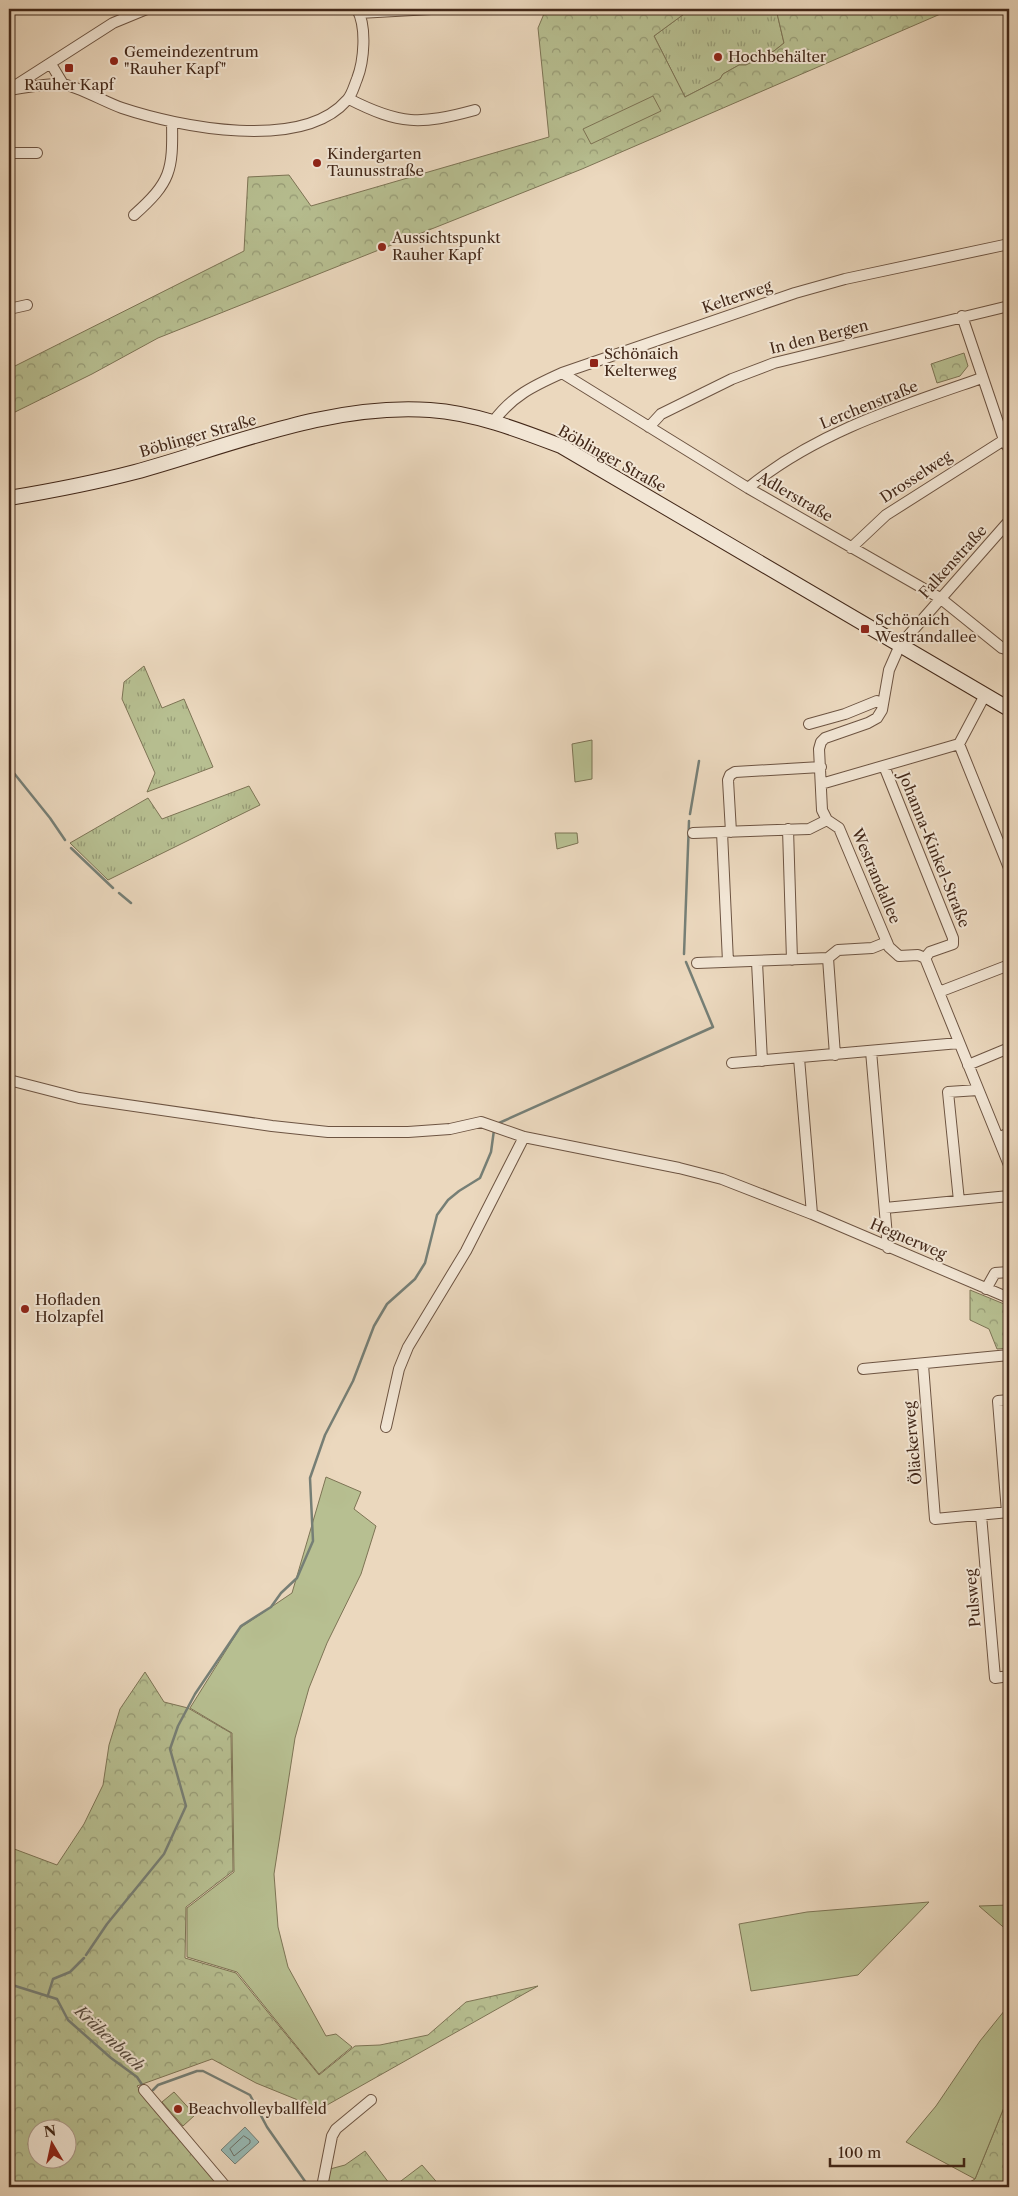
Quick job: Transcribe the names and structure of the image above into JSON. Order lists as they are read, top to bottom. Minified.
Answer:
{"streets":{"main road":["Böblinger Straße"],"street":["Kelterweg","In den Bergen","Lerchenstraße","Drosselweg","Adlerstraße","Falkenstraße","Johanna-Kinkel-Straße","Westrandallee","Hegnerweg","Öläckerweg","Pulsweg"]},"crossings":[["Kelterweg","Böblinger Straße"],["Kelterweg","Adlerstraße"],["In den Bergen","Adlerstraße"],["Lerchenstraße","Adlerstraße"],["Böblinger Straße","Falkenstraße"],["Drosselweg","Adlerstraße"],["Adlerstraße","Falkenstraße"],["Johanna-Kinkel-Straße","Westrandallee"],["Öläckerweg","Pulsweg"]],"water":["Krähenbach"],"places":{"other":["Hochbehälter","Gemeindezentrum \"Rauher Kapf\"","Kindergarten Taunusstraße","Aussichtspunkt Rauher Kapf","Hofladen Holzapfel","Beachvolleyballfeld"],"transit":["Rauher Kapf","Schönaich Kelterweg","Schönaich Westrandallee"]},"scale_bar":"100 m","north":"top"}
